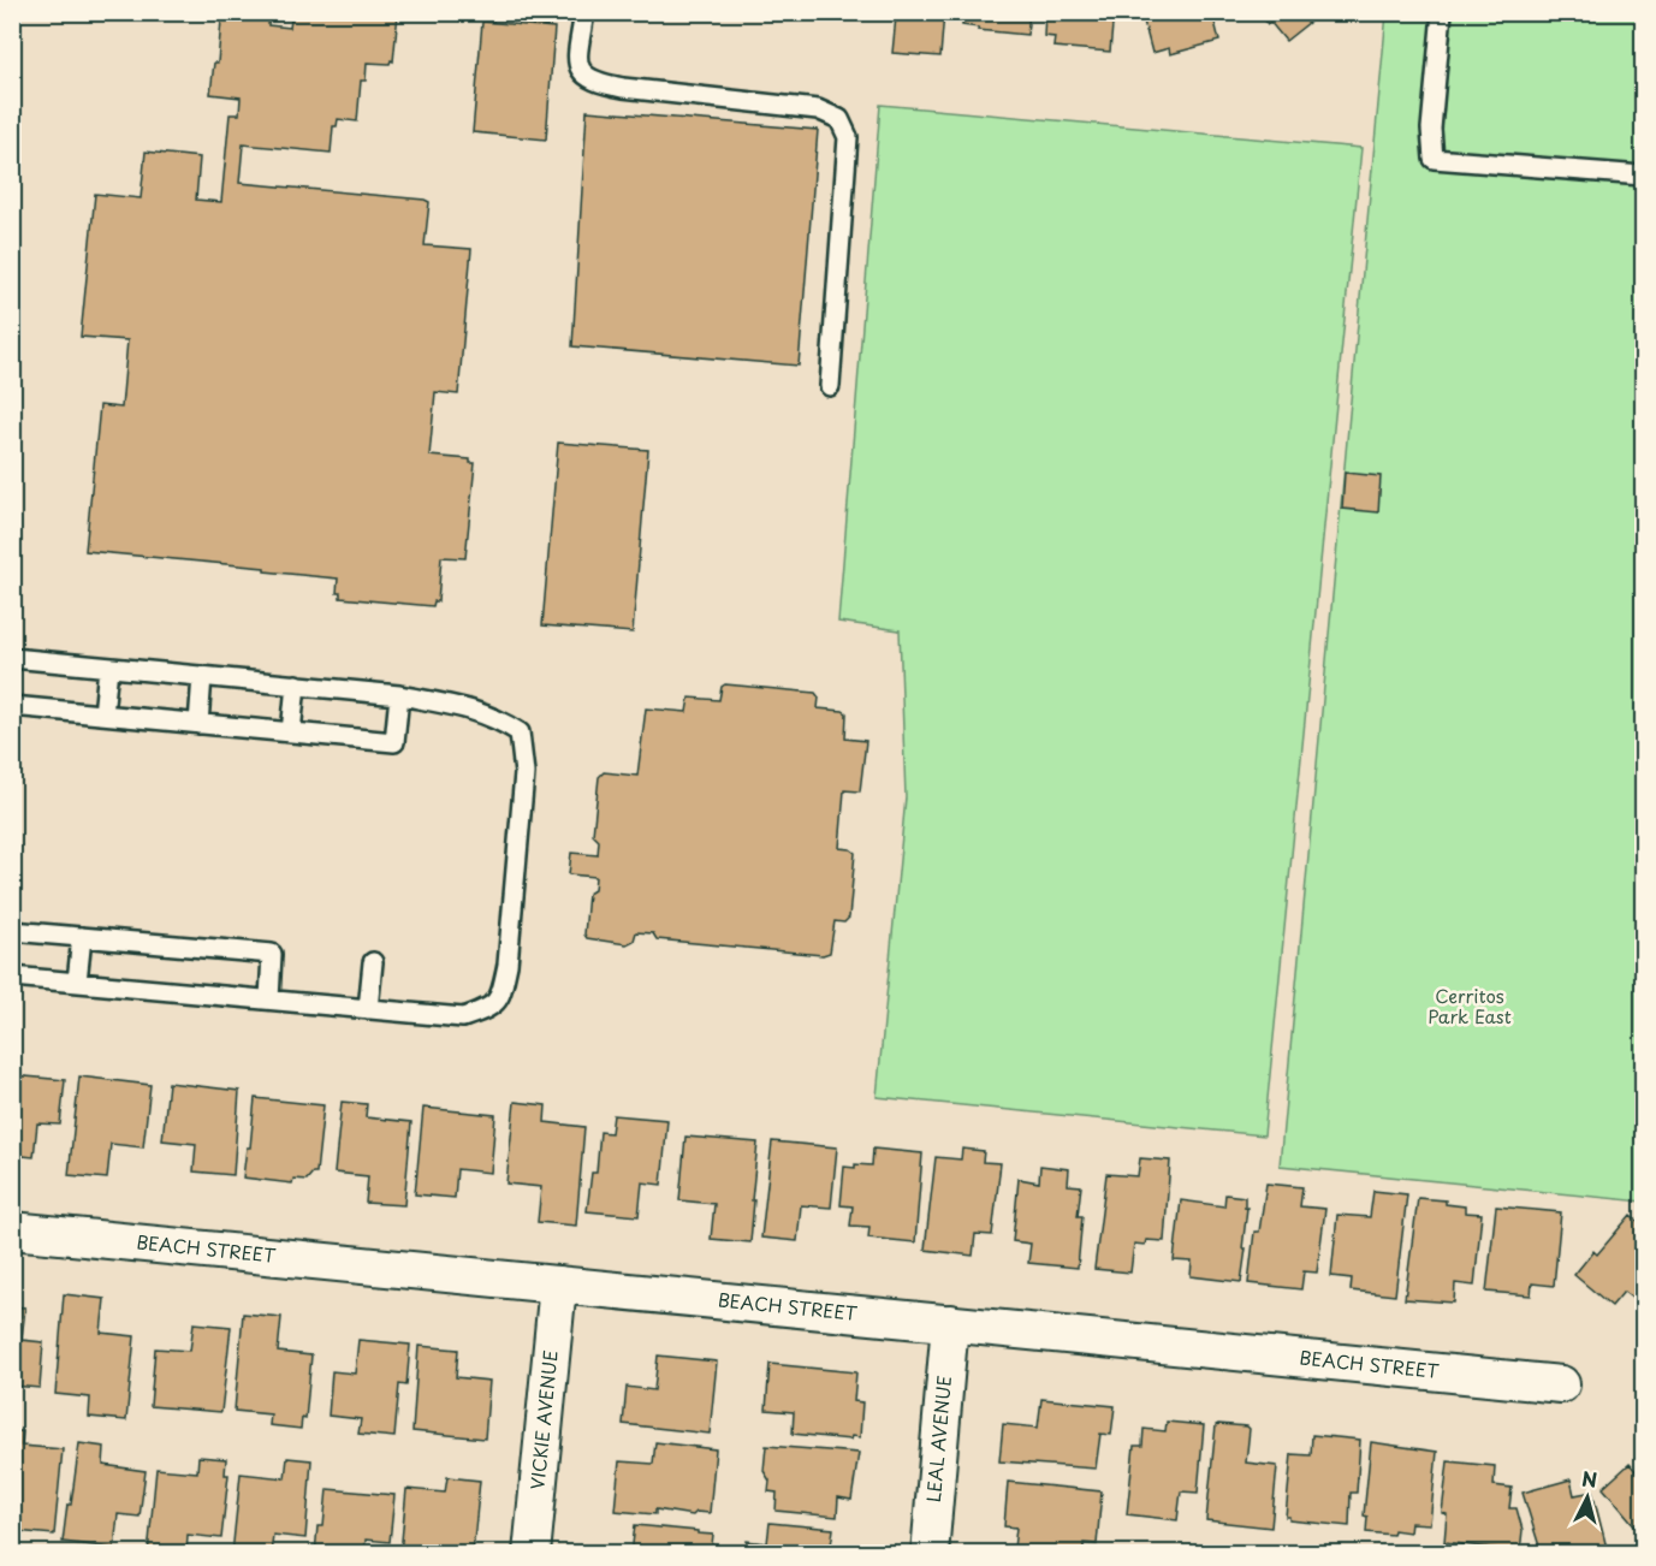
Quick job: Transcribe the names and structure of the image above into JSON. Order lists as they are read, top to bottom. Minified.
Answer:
{"streets":{"street":["BEACH STREET","VICKIE AVENUE","LEAL AVENUE"]},"crossings":[["BEACH STREET","VICKIE AVENUE"],["BEACH STREET","LEAL AVENUE"]],"parks":["Cerritos Park East"],"north":"top"}
